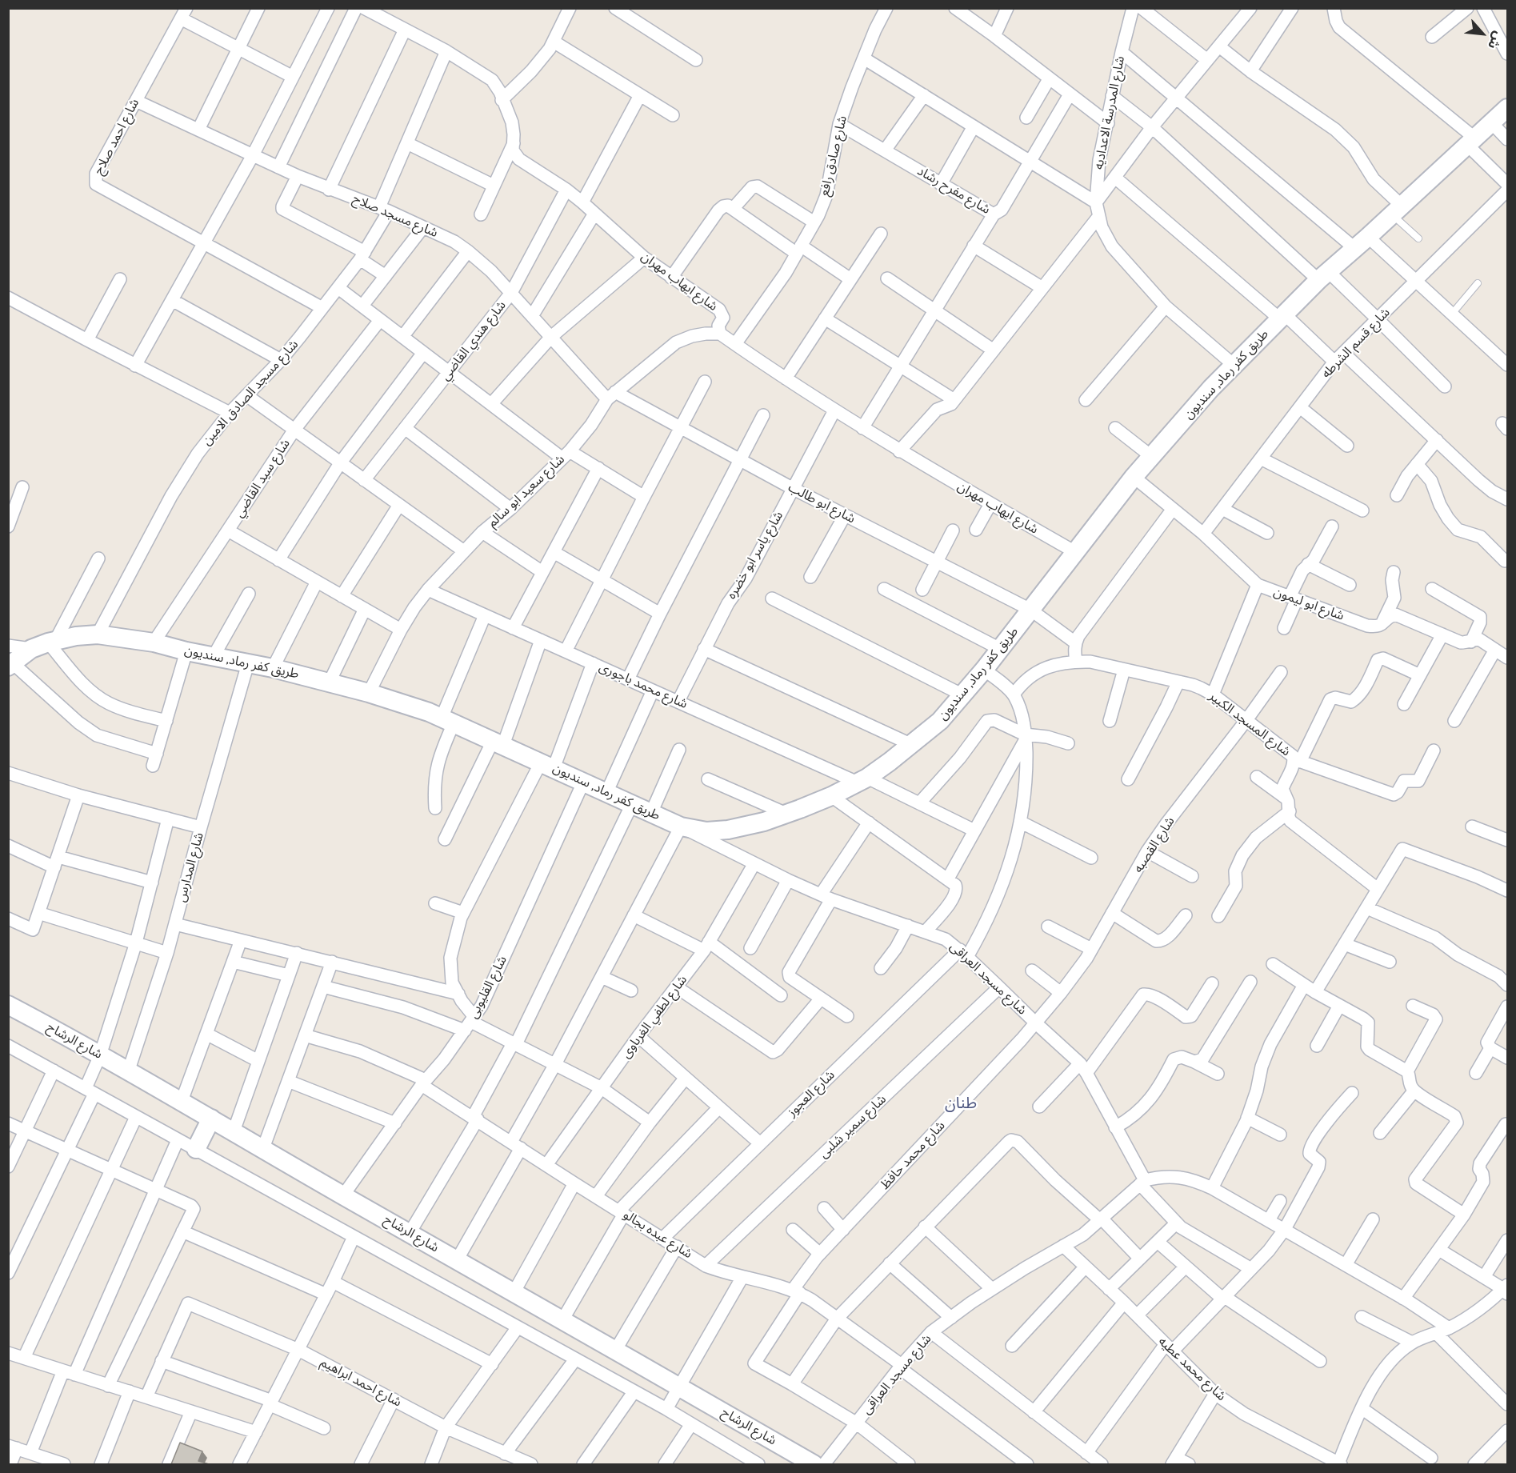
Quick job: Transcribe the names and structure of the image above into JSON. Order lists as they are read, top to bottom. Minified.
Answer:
{"streets":{"street":["شارع المدرسة الاعداديه","شارع احمد صلاح","شارع صادق رافع","شارع مفرح رشاد","شارع مسجد صلاح","شارع ايهاب مهران","شارع هندي القاضي","شارع قسم الشرطه","طريق كفر رماد, سنديون","شارع مسجد الصادق الامين","شارع سيد القاضي","شارع سعيد ابو سالم","شارع ابو طالب","شارع ياسر ابو خضره","شارع ابو ليمون","شارع محمد باجورى","شارع المسجد الكبير","شارع القصبه","شارع المدارس","شارع مسجد العراقى","شارع القليوبى","شارع لطفي الغرباوى","شارع الرشاح","شارع العجوز","شارع سمير شلبى","شارع محمد حافظ","شارع عبده بجالو","شارع محمد عطيه","شارع احمد ابراهيم"]},"crossings":[["شارع المدرسة الاعداديه","طريق كفر رماد, سنديون"],["شارع احمد صلاح","شارع مسجد صلاح"],["شارع احمد صلاح","شارع مسجد الصادق الامين"],["شارع صادق رافع","شارع مفرح رشاد"],["شارع صادق رافع","شارع ايهاب مهران"],["شارع مسجد صلاح","شارع هندي القاضي"],["شارع مسجد صلاح","شارع مسجد الصادق الامين"],["شارع مسجد صلاح","شارع سعيد ابو سالم"],["شارع مسجد صلاح","شارع ابو طالب"],["شارع ايهاب مهران","شارع هندي القاضي"],["شارع ايهاب مهران","طريق كفر رماد, سنديون"],["شارع ايهاب مهران","شارع مسجد الصادق الامين"],["شارع ايهاب مهران","شارع سعيد ابو سالم"],["شارع ايهاب مهران","شارع ياسر ابو خضره"],["شارع قسم الشرطه","شارع ابو ليمون"],["طريق كفر رماد, سنديون","شارع مسجد الصادق الامين"],["طريق كفر رماد, سنديون","شارع سيد القاضي"],["طريق كفر رماد, سنديون","شارع سعيد ابو سالم"],["طريق كفر رماد, سنديون","شارع ابو طالب"],["طريق كفر رماد, سنديون","شارع ابو ليمون"],["طريق كفر رماد, سنديون","شارع محمد باجورى"],["طريق كفر رماد, سنديون","شارع المدارس"],["طريق كفر رماد, سنديون","شارع مسجد العراقى"],["طريق كفر رماد, سنديون","شارع القليوبى"],["شارع سعيد ابو سالم","شارع ابو طالب"],["شارع سعيد ابو سالم","شارع محمد باجورى"],["شارع ابو طالب","شارع ياسر ابو خضره"],["شارع ياسر ابو خضره","شارع محمد باجورى"],["شارع المسجد الكبير","شارع القصبه"],["شارع المسجد الكبير","شارع العجوز"],["شارع القصبه","شارع مسجد العراقى"],["شارع القصبه","شارع محمد حافظ"],["شارع المدارس","شارع الرشاح"],["شارع مسجد العراقى","شارع لطفي الغرباوى"],["شارع مسجد العراقى","شارع العجوز"],["شارع مسجد العراقى","شارع سمير شلبى"],["شارع مسجد العراقى","شارع محمد حافظ"],["شارع مسجد العراقى","شارع عبده بجالو"],["شارع مسجد العراقى","شارع محمد عطيه"],["شارع القليوبى","شارع الرشاح"],["شارع القليوبى","شارع عبده بجالو"],["شارع لطفي الغرباوى","شارع عبده بجالو"],["شارع العجوز","شارع عبده بجالو"],["شارع سمير شلبى","شارع عبده بجالو"],["شارع محمد حافظ","شارع عبده بجالو"]],"districts":["طنان"],"north":"bottom right"}
